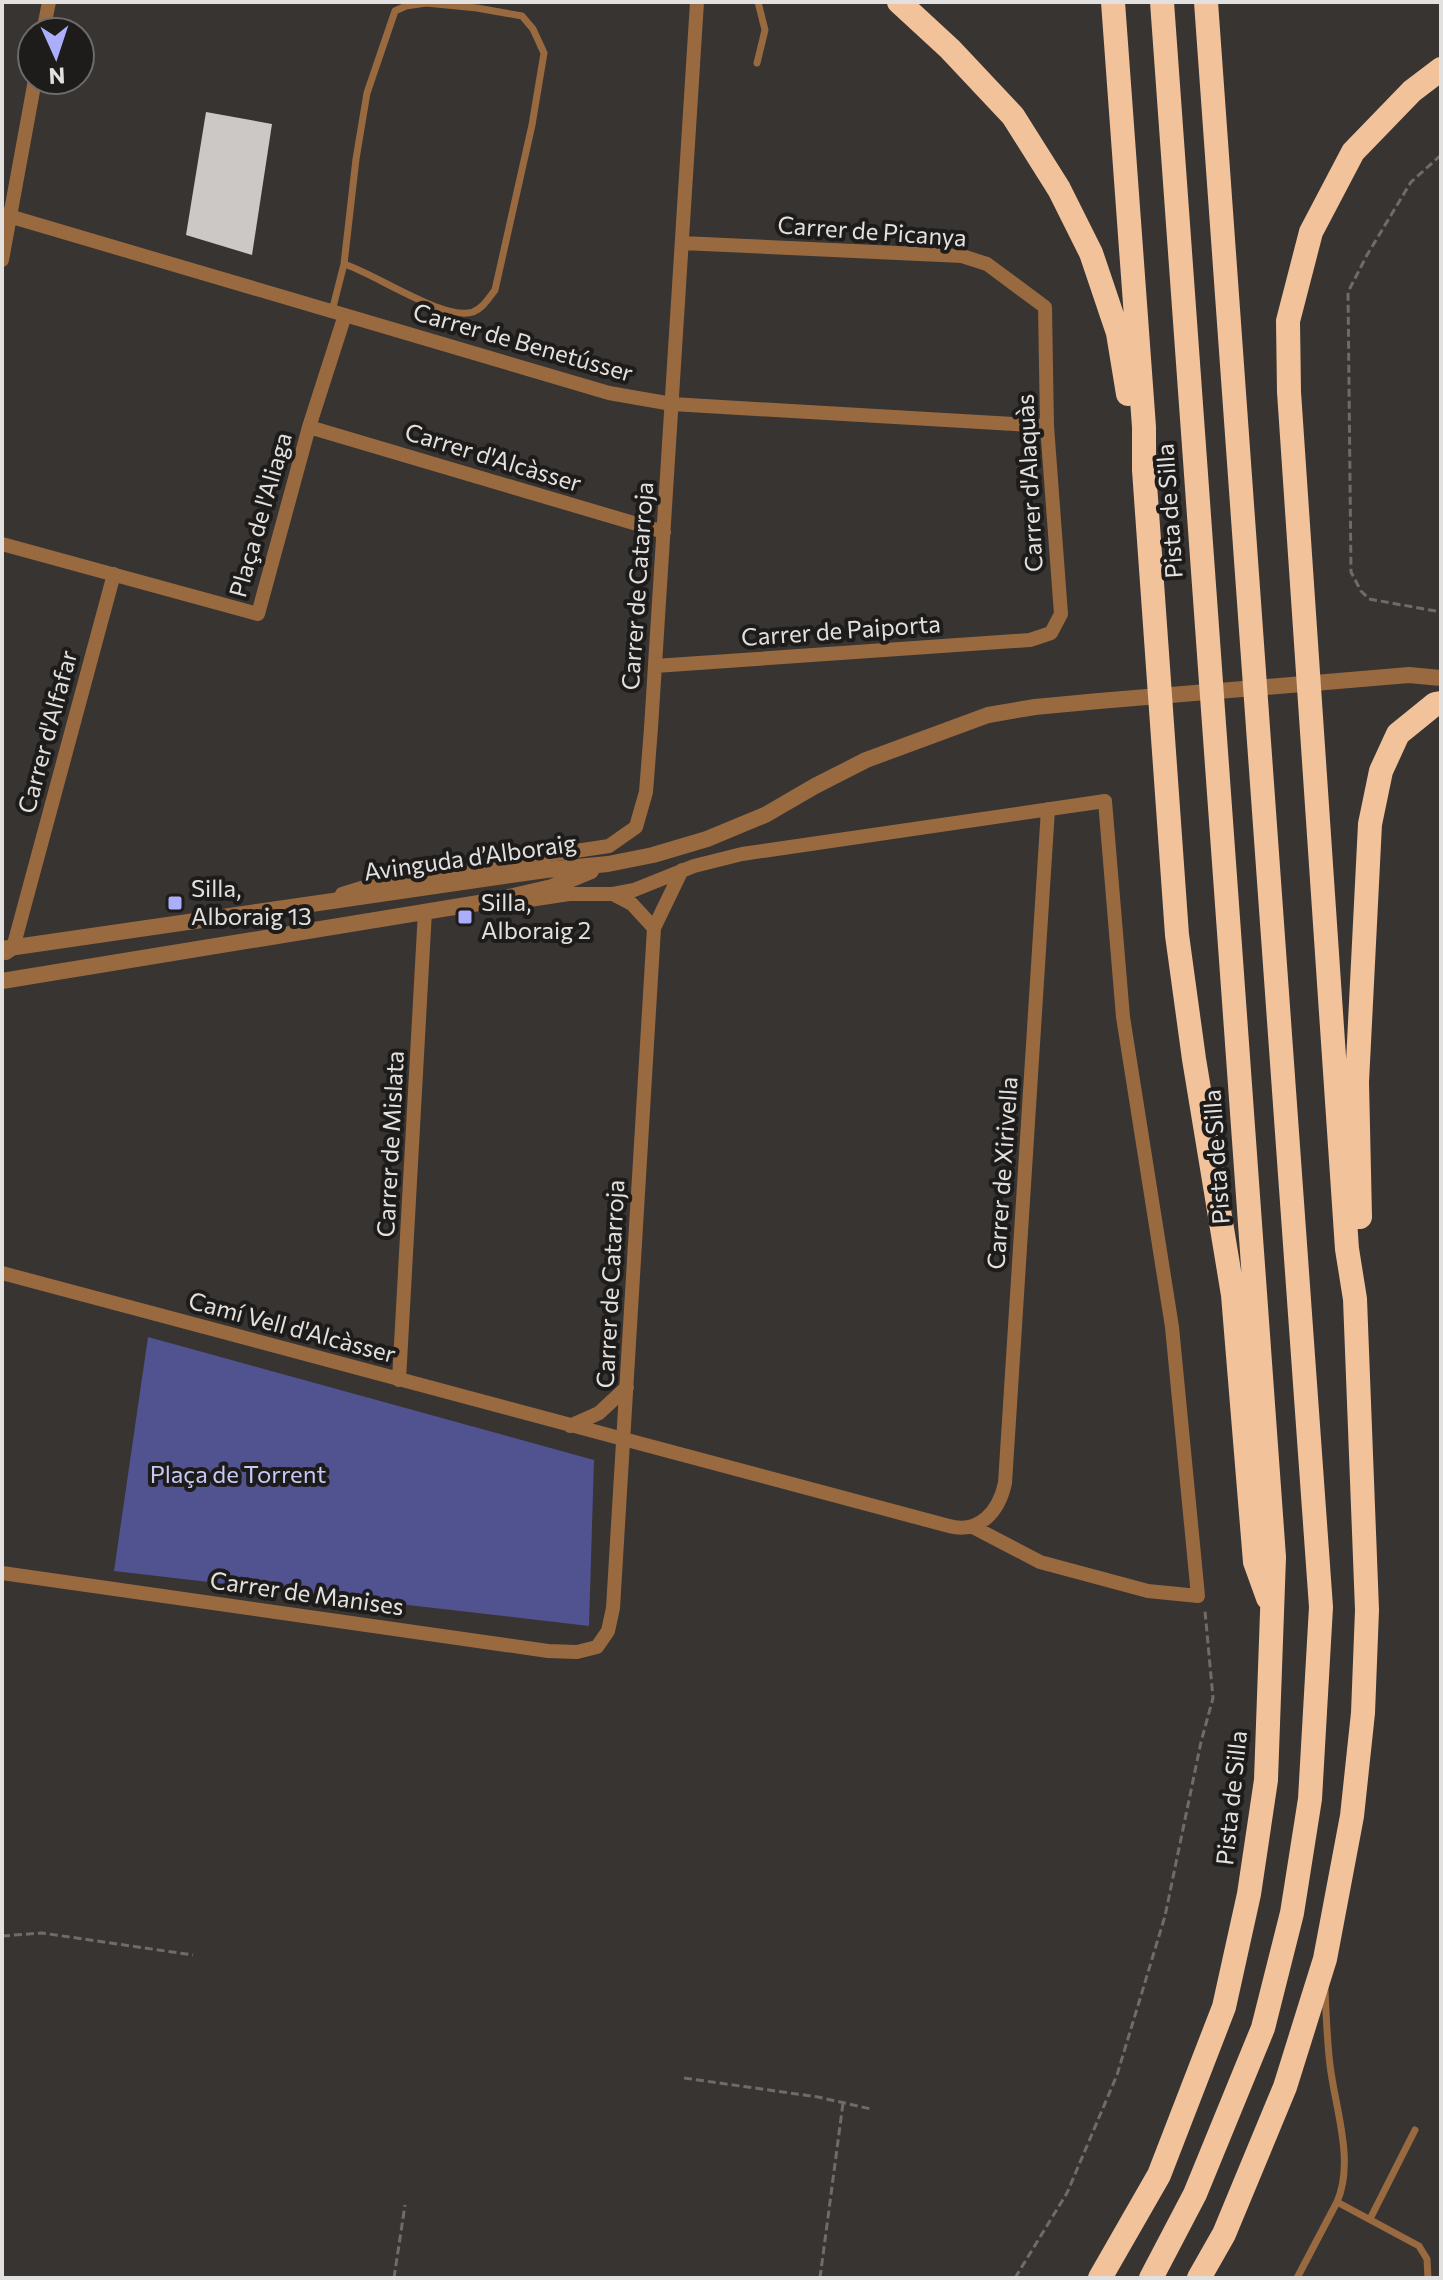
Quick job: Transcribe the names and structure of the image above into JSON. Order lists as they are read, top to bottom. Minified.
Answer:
{"streets":{"highway":["Pista de Silla"],"street":["Carrer de Picanya","Carrer de Benetússer","Carrer d'Alcàsser","Carrer d'Alaquàs","Plaça de l'Aliaga","Carrer de Catarroja","Carrer de Paiporta","Carrer d'Alfafar","Avinguda d’Alboraig","Carrer de Mislata","Carrer de Xirivella","Camí Vell d'Alcàsser","Carrer de Manises"]},"crossings":[["Carrer de Picanya","Carrer d'Alaquàs"],["Carrer de Picanya","Carrer de Catarroja"],["Carrer de Benetússer","Carrer d'Alaquàs"],["Carrer de Benetússer","Plaça de l'Aliaga"],["Carrer de Benetússer","Carrer de Catarroja"],["Carrer d'Alcàsser","Plaça de l'Aliaga"],["Carrer d'Alcàsser","Carrer de Catarroja"],["Carrer d'Alaquàs","Carrer de Paiporta"],["Plaça de l'Aliaga","Carrer d'Alfafar"],["Carrer de Catarroja","Carrer de Paiporta"],["Carrer de Catarroja","Avinguda d’Alboraig"],["Carrer de Catarroja","Camí Vell d'Alcàsser"],["Carrer de Catarroja","Carrer de Manises"],["Carrer d'Alfafar","Avinguda d’Alboraig"],["Avinguda d’Alboraig","Carrer de Mislata"],["Carrer de Mislata","Camí Vell d'Alcàsser"],["Carrer de Xirivella","Camí Vell d'Alcàsser"]],"parks":["Plaça de Torrent"],"places":{"transit":["Silla, Alboraig 13","Silla, Alboraig 2"]},"north":"bottom"}
